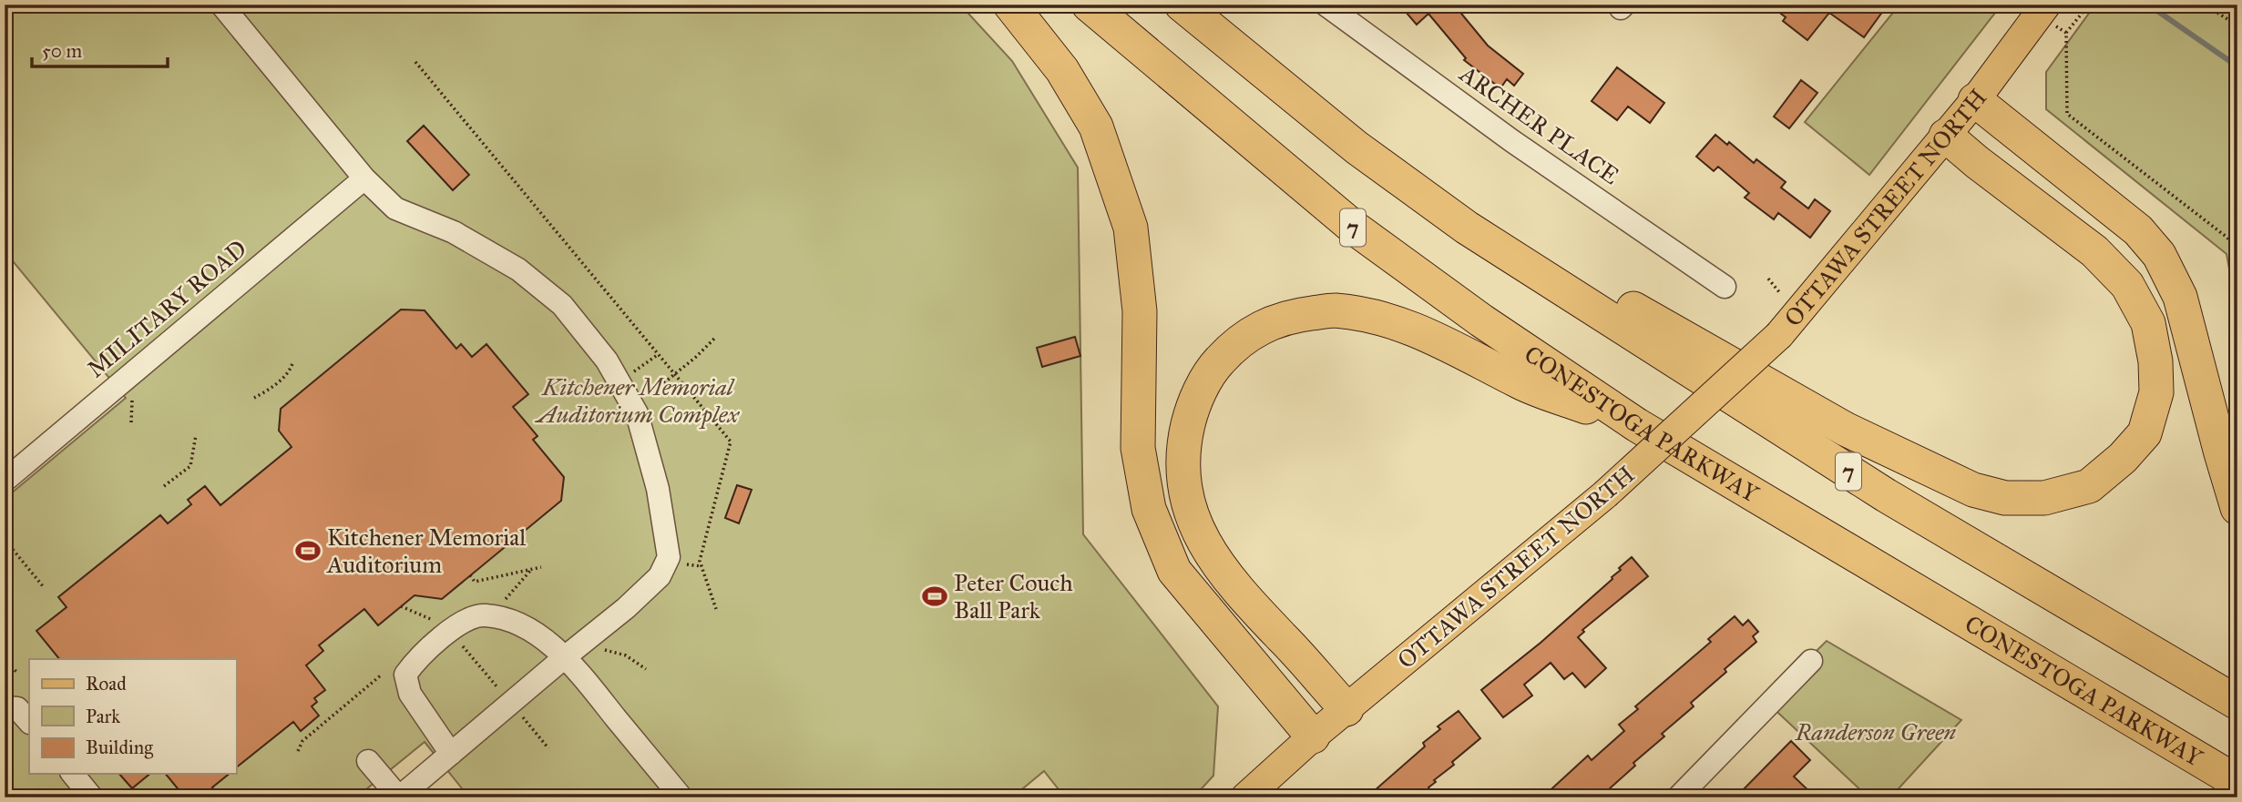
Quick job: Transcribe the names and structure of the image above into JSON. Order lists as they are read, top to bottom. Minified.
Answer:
{"streets":{"highway":["7","CONESTOGA PARKWAY"],"main road":["OTTAWA STREET NORTH"],"street":["ARCHER PLACE","MILITARY ROAD"]},"parks":["Kitchener Memorial Auditorium Complex","Randerson Green"],"places":{"sports":["Kitchener Memorial Auditorium","Peter Couch Ball Park"]},"legend":["Road","Park","Building"],"scale_bar":"50 m"}
